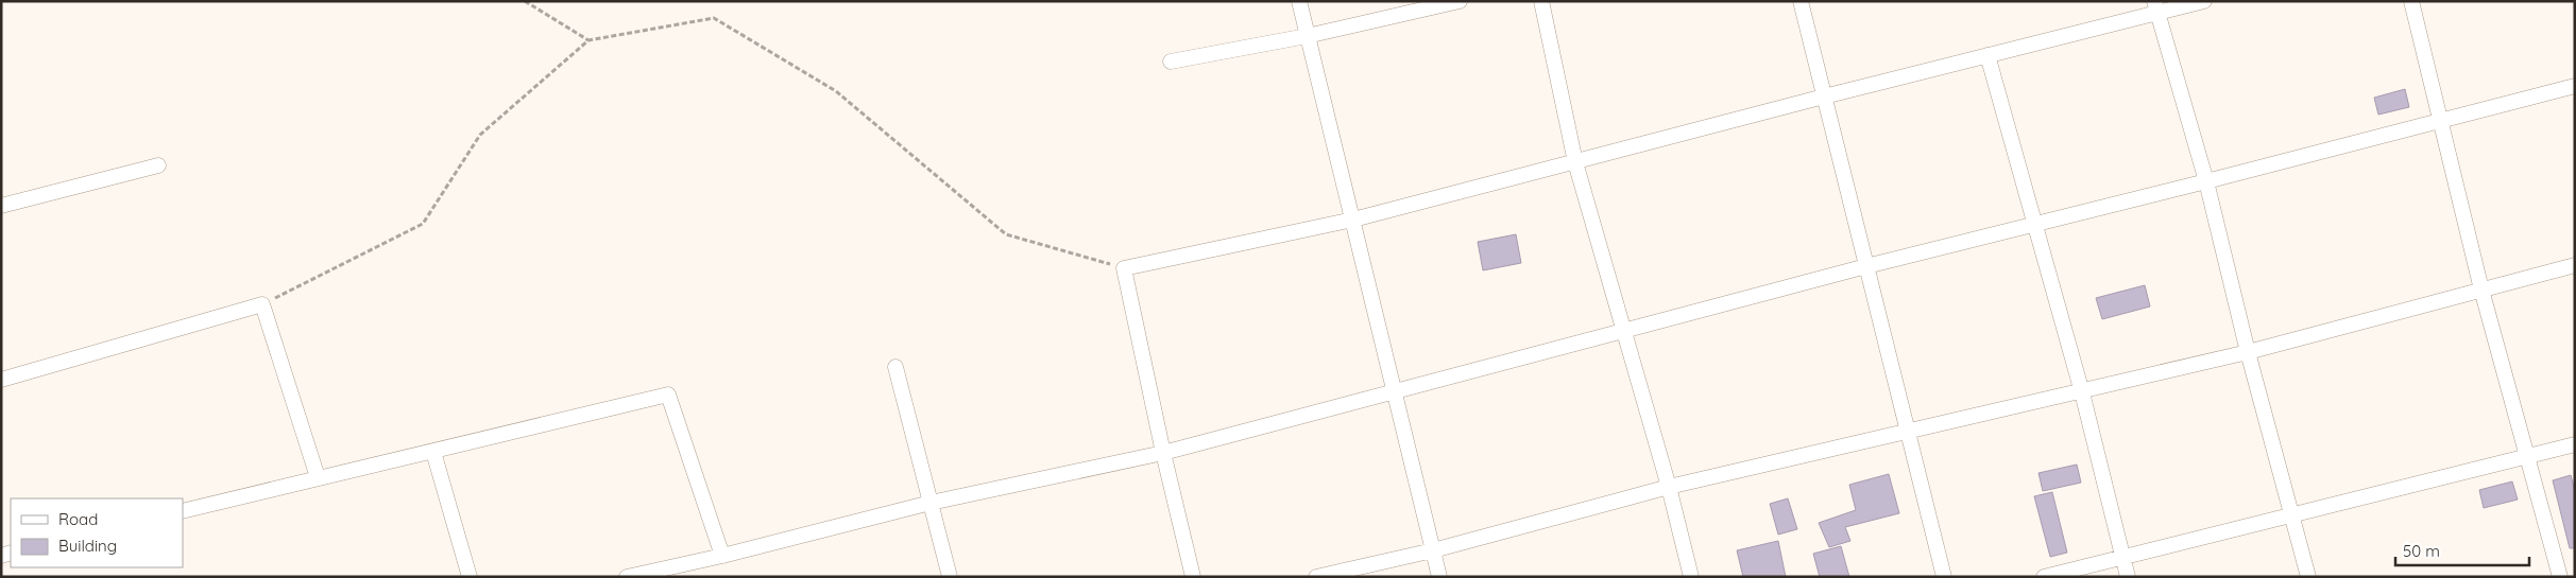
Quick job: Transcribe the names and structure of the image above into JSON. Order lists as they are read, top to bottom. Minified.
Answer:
{"legend":["Road","Building"],"scale_bar":"50 m"}
